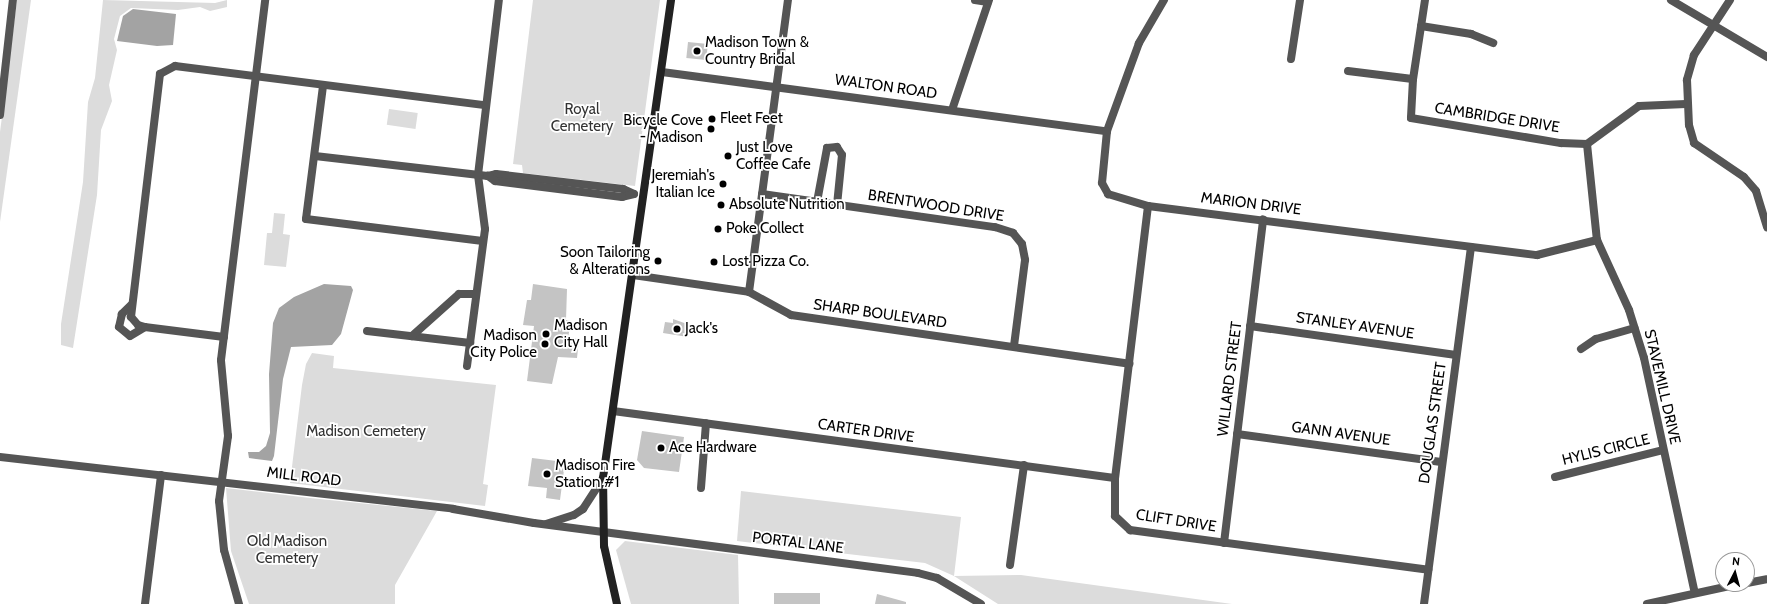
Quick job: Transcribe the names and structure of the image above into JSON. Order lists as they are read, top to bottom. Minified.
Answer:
{"streets":{"street":["WALTON ROAD","CAMBRIDGE DRIVE","MARION DRIVE","BRENTWOOD DRIVE","SHARP BOULEVARD","STANLEY AVENUE","WILLARD STREET","STAVEMILL DRIVE","DOUGLAS STREET","CARTER DRIVE","GANN AVENUE","HYLIS CIRCLE","MILL ROAD","CLIFT DRIVE","PORTAL LANE"]},"crossings":[["WALTON ROAD","MARION DRIVE"],["CAMBRIDGE DRIVE","STAVEMILL DRIVE"],["MARION DRIVE","WILLARD STREET"],["MARION DRIVE","STAVEMILL DRIVE"],["MARION DRIVE","DOUGLAS STREET"],["MARION DRIVE","CLIFT DRIVE"],["BRENTWOOD DRIVE","SHARP BOULEVARD"],["SHARP BOULEVARD","CLIFT DRIVE"],["STANLEY AVENUE","WILLARD STREET"],["STANLEY AVENUE","DOUGLAS STREET"],["WILLARD STREET","GANN AVENUE"],["WILLARD STREET","CLIFT DRIVE"],["STAVEMILL DRIVE","HYLIS CIRCLE"],["DOUGLAS STREET","GANN AVENUE"],["DOUGLAS STREET","CLIFT DRIVE"],["CARTER DRIVE","CLIFT DRIVE"],["MILL ROAD","PORTAL LANE"]],"parks":["Royal Cemetery","Madison Cemetery","Old Madison Cemetery"],"places":["Madison Town & Country Bridal","Fleet Feet","Bicycle Cove - Madison","Just Love Coffee Cafe","Jeremiah's Italian Ice","Absolute Nutrition","Poke Collect","Soon Tailoring & Alterations","Lost Pizza Co.","Jack's","Madison City Hall","Madison City Police","Ace Hardware","Madison Fire Station #1"],"north":"top"}
